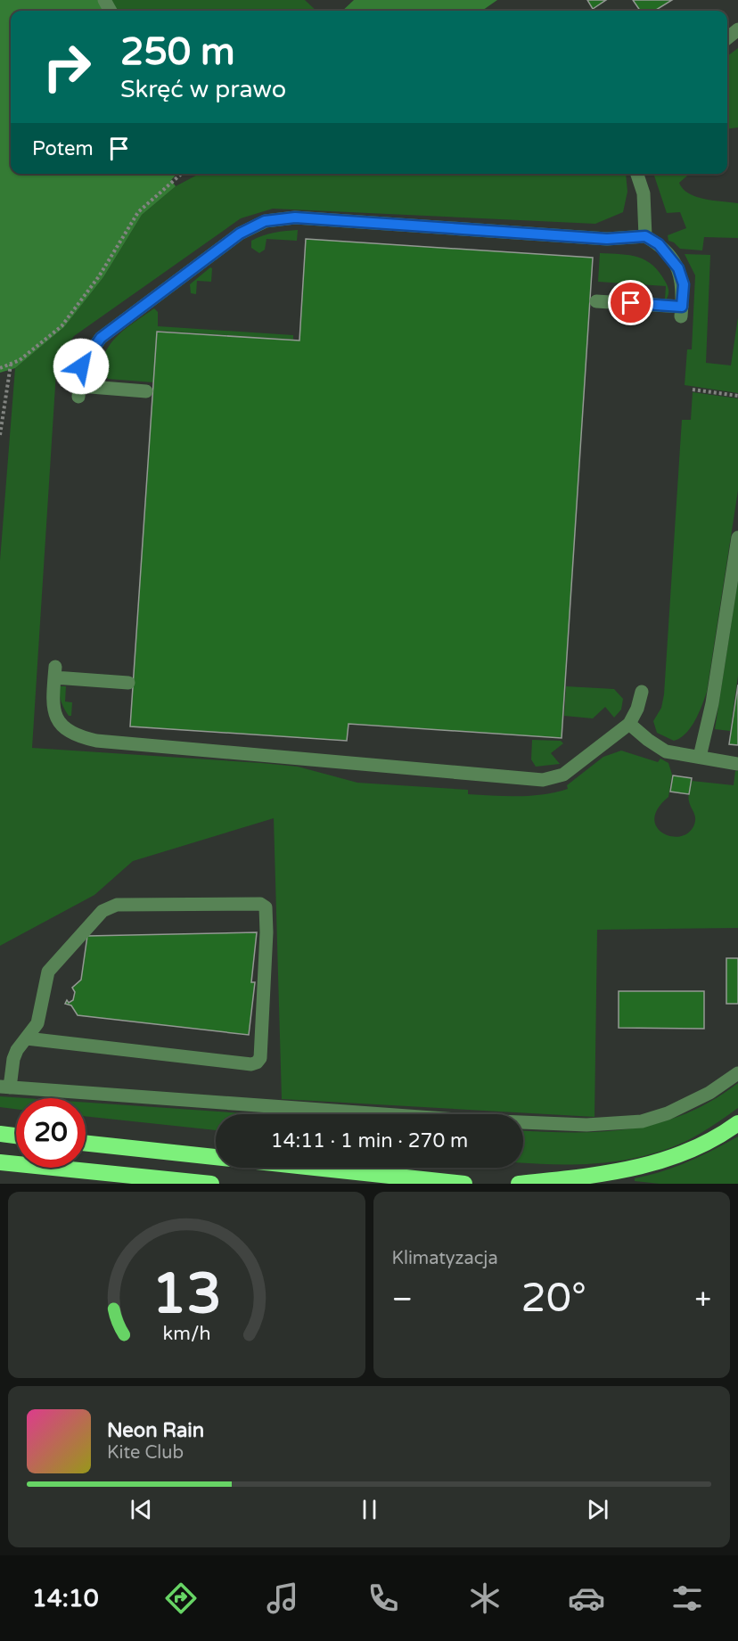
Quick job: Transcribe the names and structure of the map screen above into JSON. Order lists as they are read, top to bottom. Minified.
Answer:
{"page":{"turn":["250 m","Skręć w prawo"],"then":"Potem","limit":"20","trip":"14:11 · 1 min · 270 m","tile":"Klimatyzacja","heat":["−","20°","+"],"song":["Neon Rain","Kite Club"],"tabs":"14:10","gauge":["13","km/h"]}}
